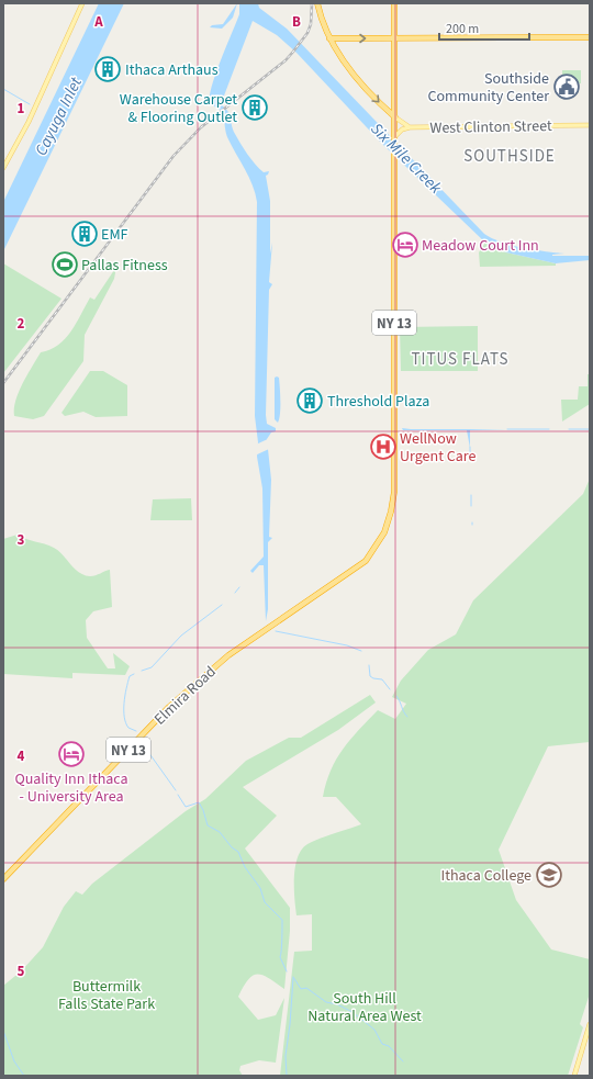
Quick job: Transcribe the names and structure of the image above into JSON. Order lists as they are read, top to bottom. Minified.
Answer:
{"streets":{"highway":["NY 13","Elmira Road"],"main road":["West Clinton Street"]},"crossings":[["West Clinton Street","NY 13"],["NY 13","Elmira Road"]],"districts":["SOUTHSIDE","TITUS FLATS"],"water":["Cayuga Inlet","Six Mile Creek"],"parks":["Buttermilk Falls State Park","South Hill Natural Area West"],"places":{"building":["Ithaca Arthaus","Warehouse Carpet & Flooring Outlet","EMF","Threshold Plaza"],"public building":["Southside Community Center"],"hotel":["Meadow Court Inn","Quality Inn Ithaca - University Area"],"sports":["Pallas Fitness"],"hospital":["WellNow Urgent Care"],"school or university":["Ithaca College"]},"scale_bar":"200 m","grid":{"columns":["A","B"],"rows":["1","2","3","4","5"]}}
